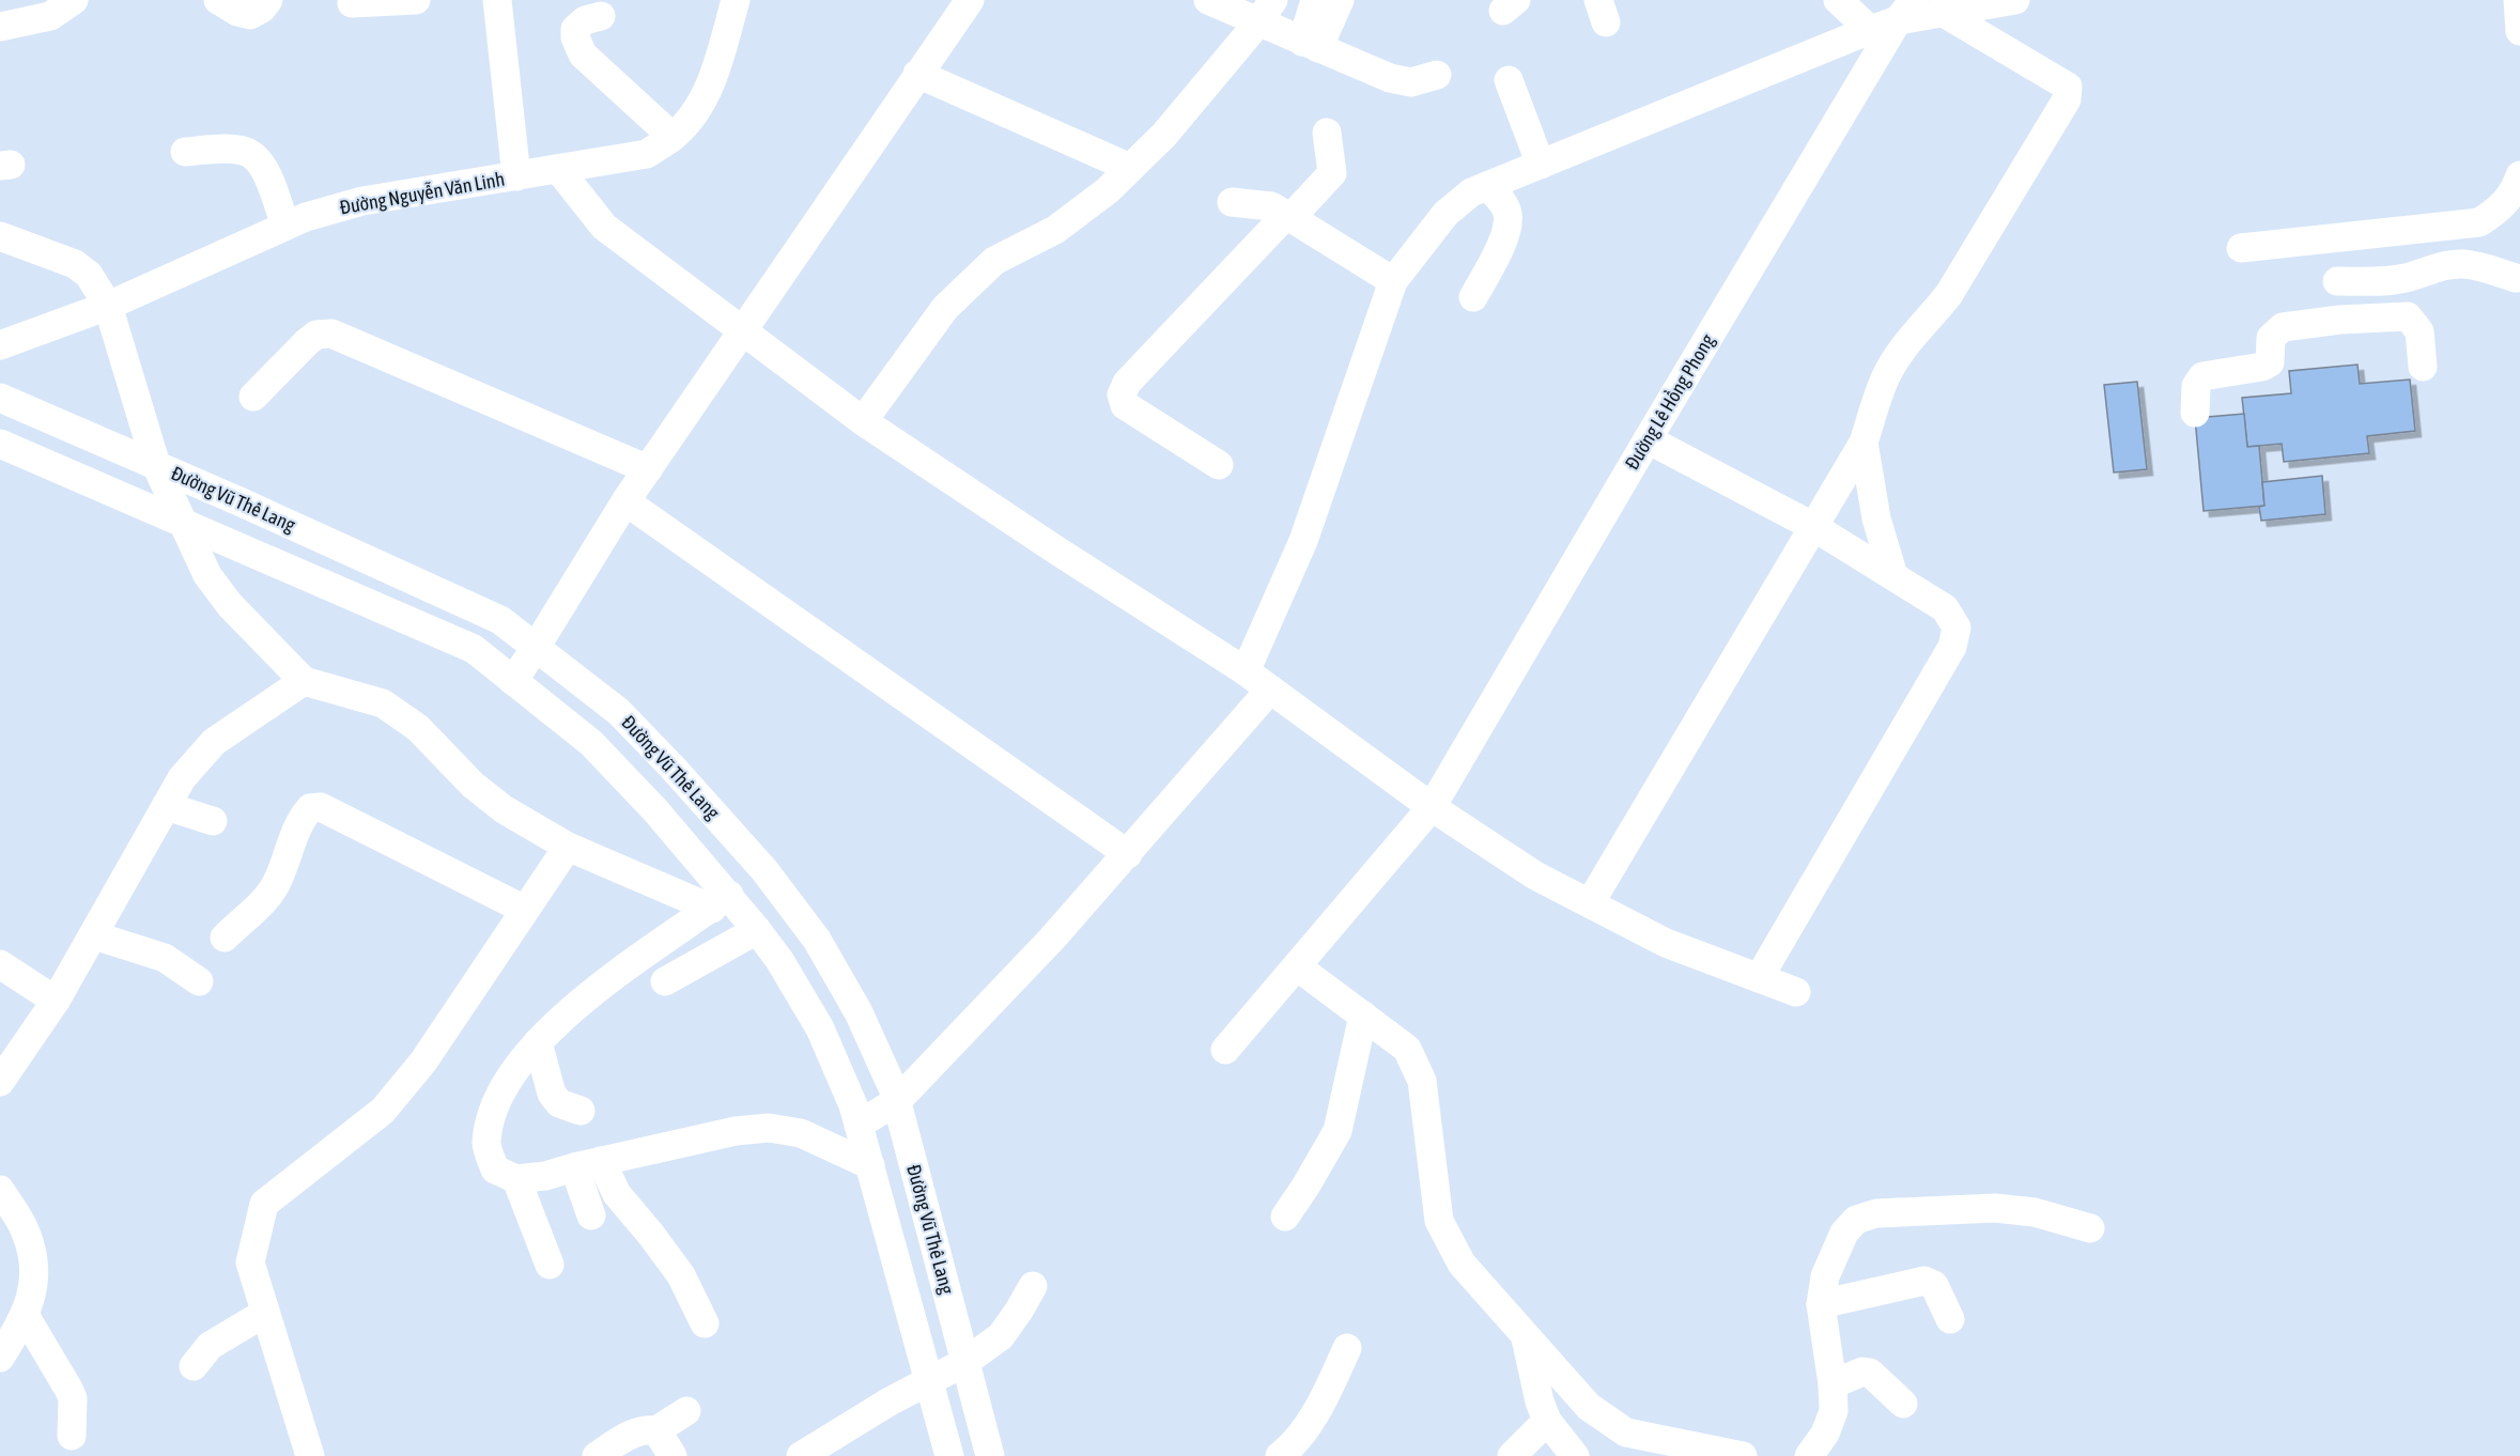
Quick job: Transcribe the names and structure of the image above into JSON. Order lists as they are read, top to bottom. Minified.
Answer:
{"streets":{"street":["Đường Nguyễn Văn Linh","Đường Lê Hồng Phong","Đường Vũ Thê Lang"]}}
